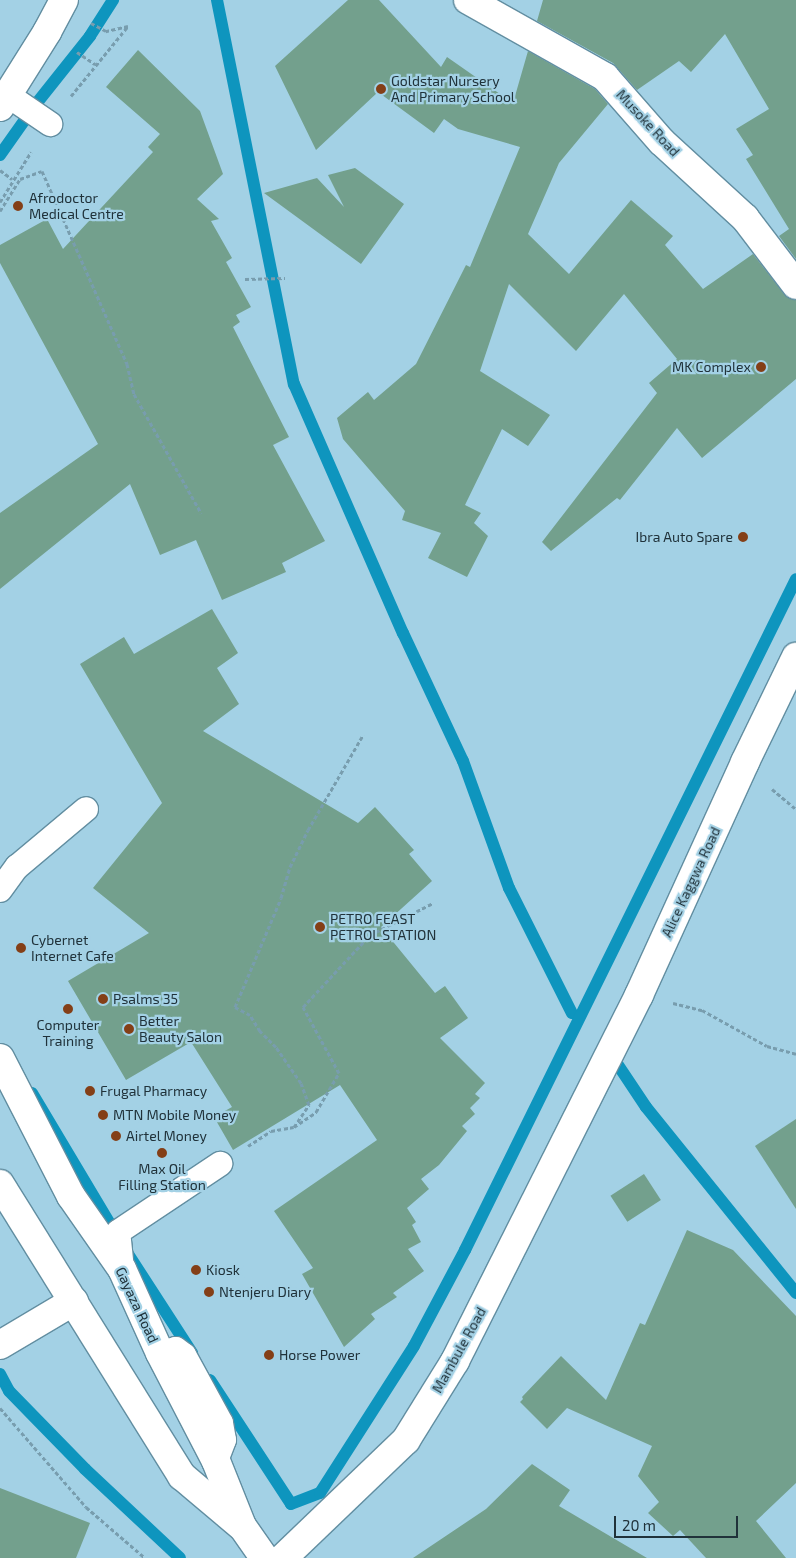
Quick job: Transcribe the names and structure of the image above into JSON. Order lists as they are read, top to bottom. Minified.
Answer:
{"streets":{"street":["Musoke Road","Alice Kaggwa Road","Gayaza Road","Mambule Road"]},"crossings":[["Alice Kaggwa Road","Mambule Road"]],"places":["Goldstar Nursery And Primary School","Afrodoctor Medical Centre","MK Complex","Ibra Auto Spare","PETRO FEAST PETROL STATION","Cybernet Internet Cafe","Psalms 35","Computer Training","Better Beauty Salon","Frugal Pharmacy","MTN Mobile Money","Airtel Money","Max Oil Filling Station","Kiosk","Ntenjeru Diary","Horse Power"],"scale_bar":"20 m"}
